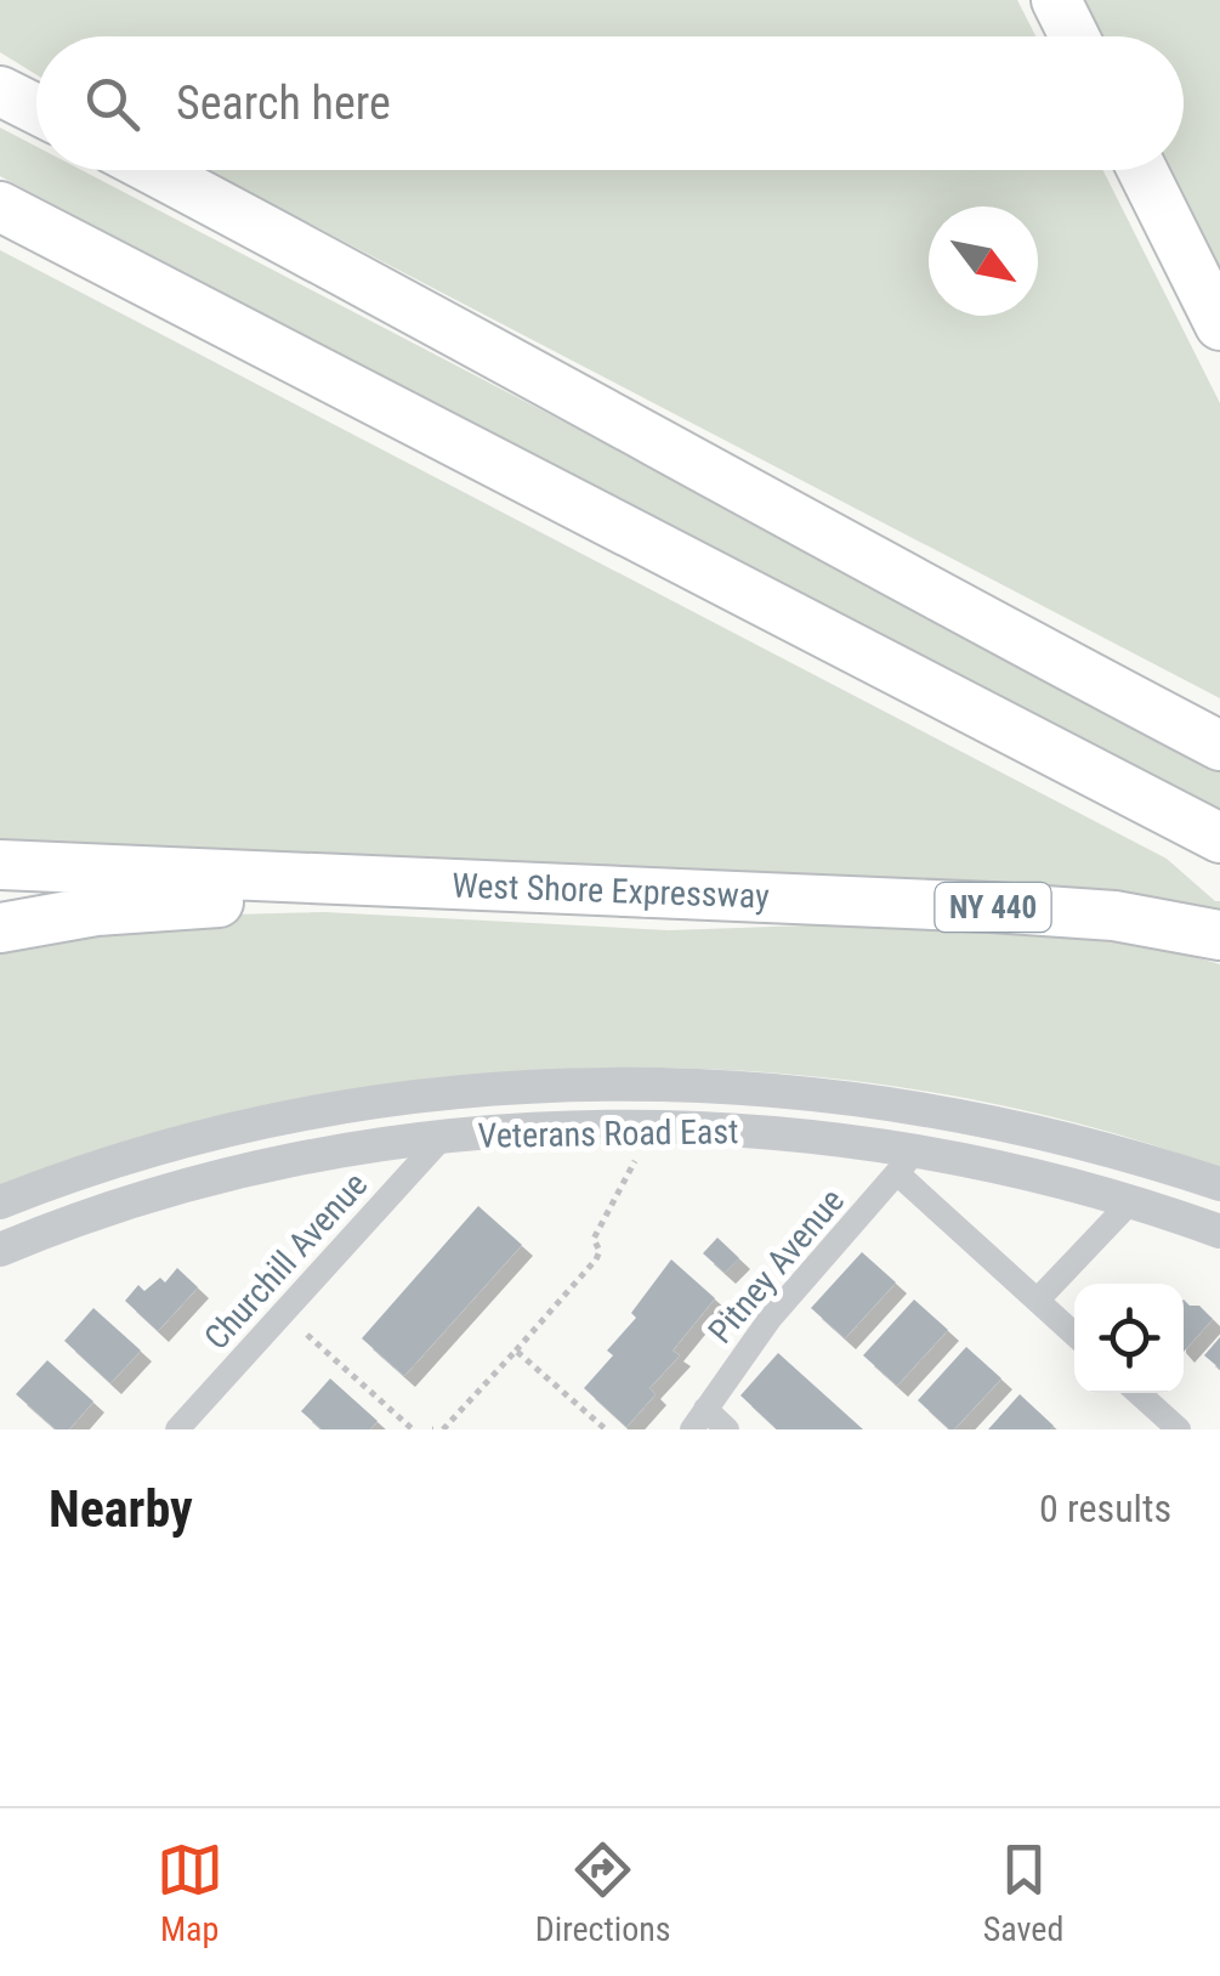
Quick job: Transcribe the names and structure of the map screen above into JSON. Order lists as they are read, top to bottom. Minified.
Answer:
{"streets":{"highway":["West Shore Expressway","NY 440"],"street":["Veterans Road East","Churchill Avenue","Pitney Avenue"]},"crossings":[["Veterans Road East","Churchill Avenue"],["Veterans Road East","Pitney Avenue"]],"north":"bottom right","page":{"search":"Search here","heading":["Nearby","0 results"],"nav":["Map","Directions","Saved"]}}
